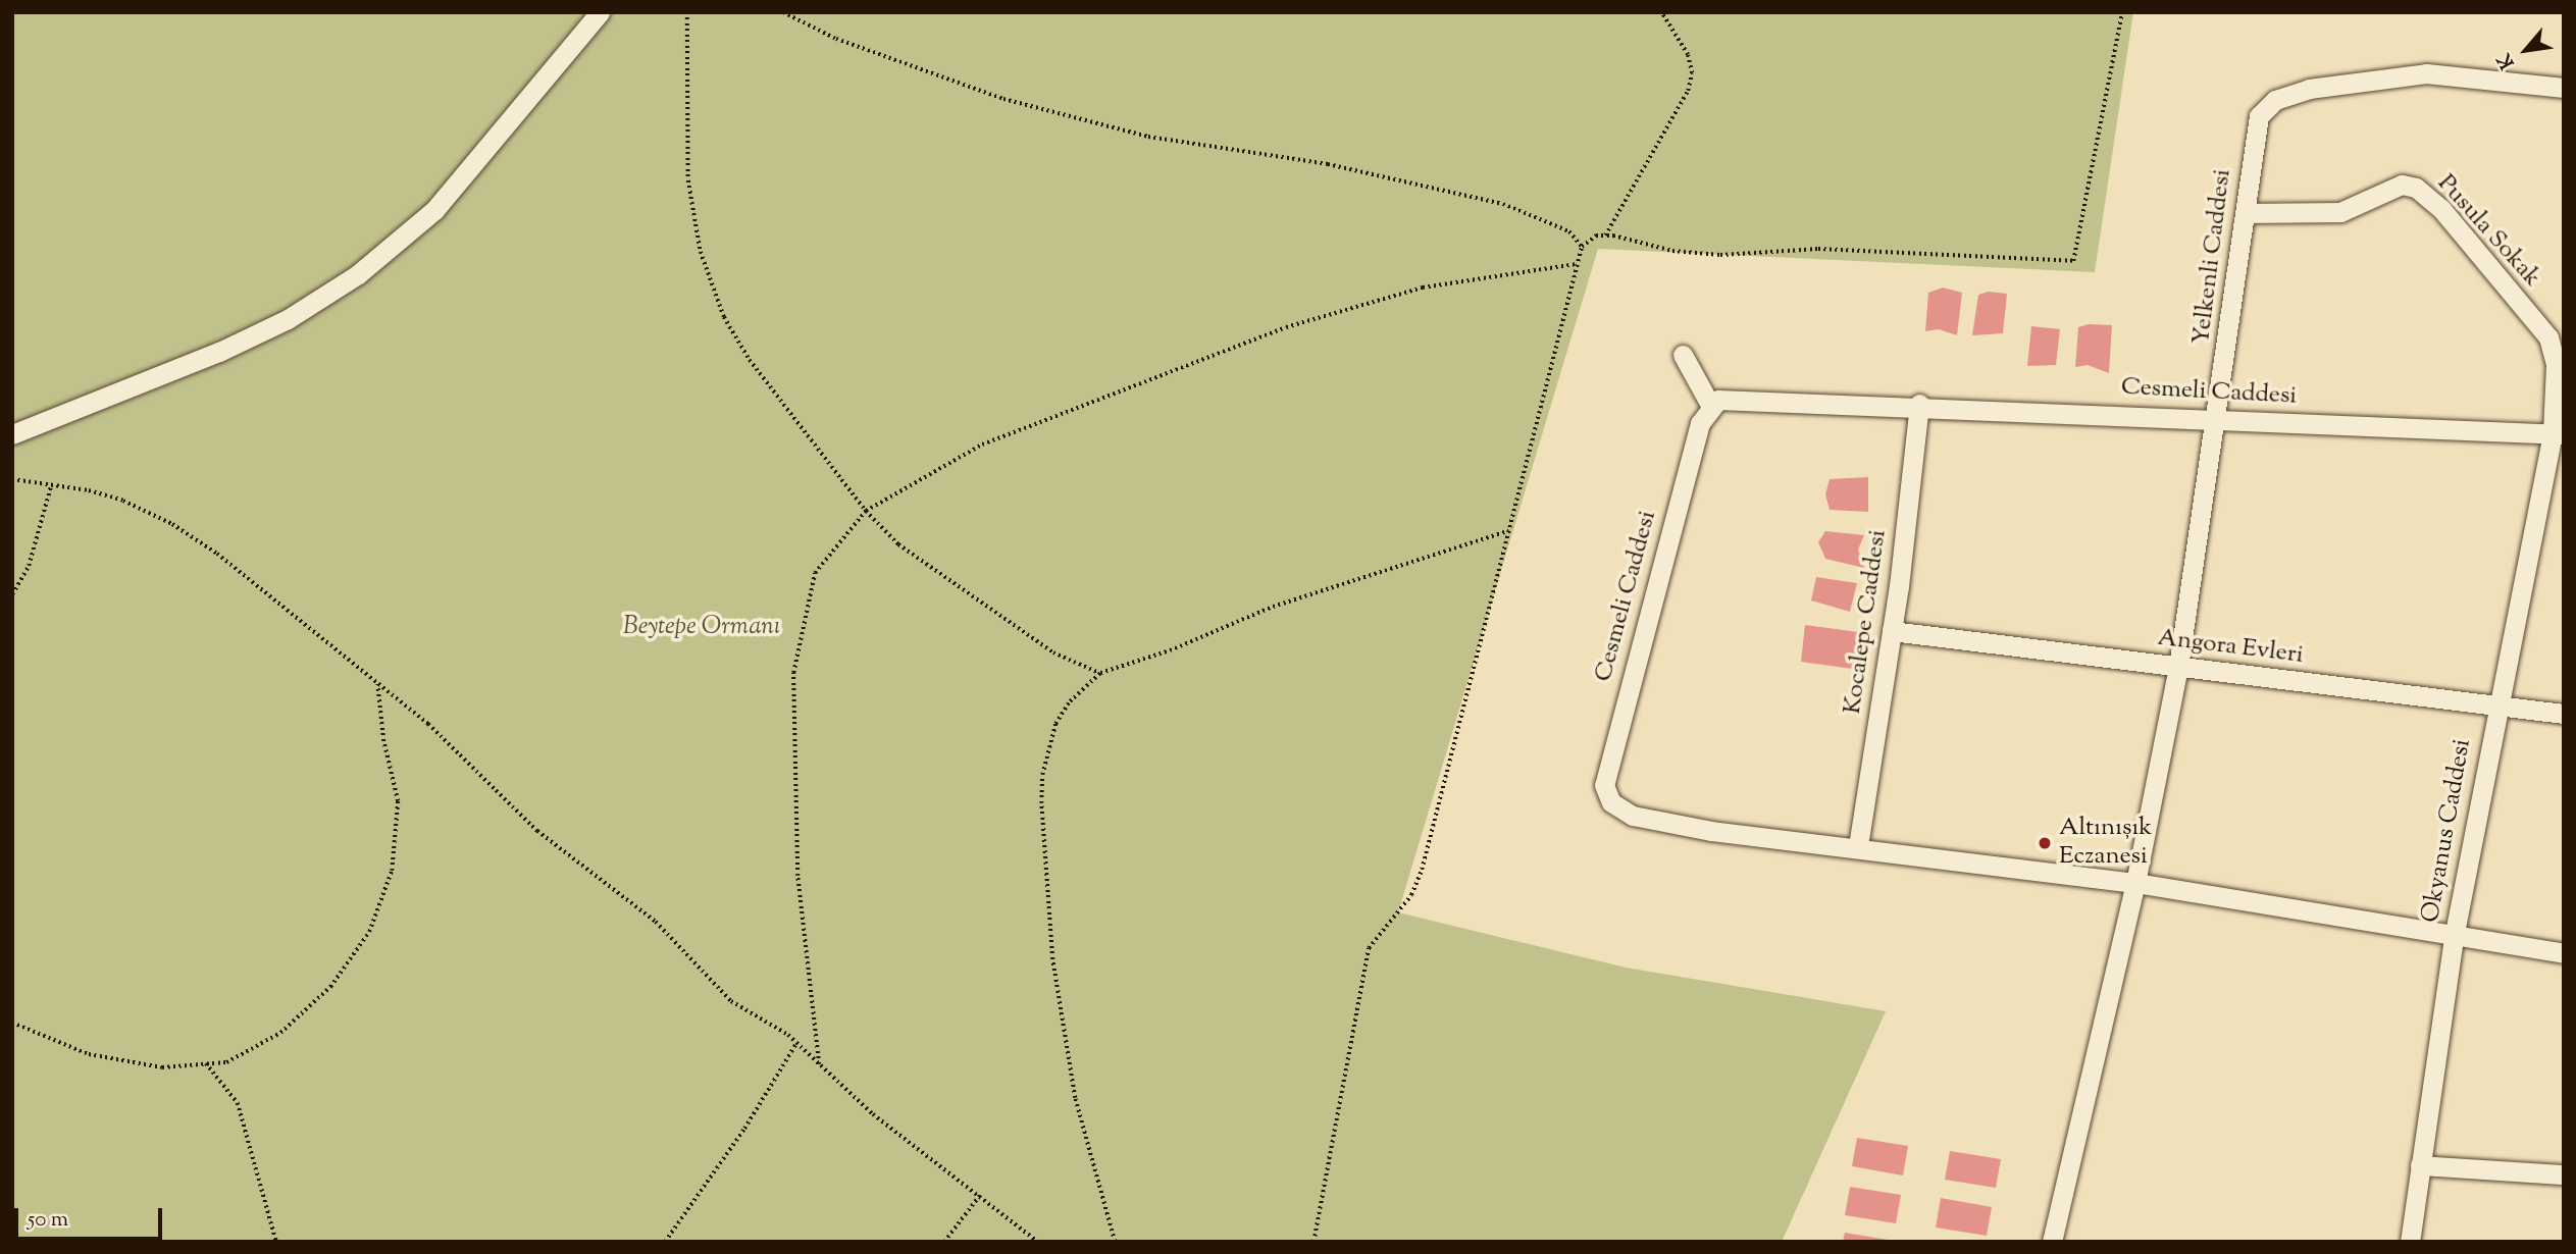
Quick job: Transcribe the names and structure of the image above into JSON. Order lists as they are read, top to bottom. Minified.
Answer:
{"streets":{"street":["Pusula Sokak","Yelkenli Caddesi","Cesmeli Caddesi","Kocalepe Caddesi","Angora Evleri","Okyanus Caddesi"]},"crossings":[["Pusula Sokak","Yelkenli Caddesi"],["Pusula Sokak","Cesmeli Caddesi"],["Pusula Sokak","Okyanus Caddesi"],["Yelkenli Caddesi","Cesmeli Caddesi"],["Yelkenli Caddesi","Angora Evleri"],["Cesmeli Caddesi","Kocalepe Caddesi"],["Cesmeli Caddesi","Okyanus Caddesi"],["Kocalepe Caddesi","Angora Evleri"],["Angora Evleri","Okyanus Caddesi"]],"parks":["Beytepe Ormanı"],"places":["Altınışık Eczanesi"],"scale_bar":"50 m","north":"bottom left"}
